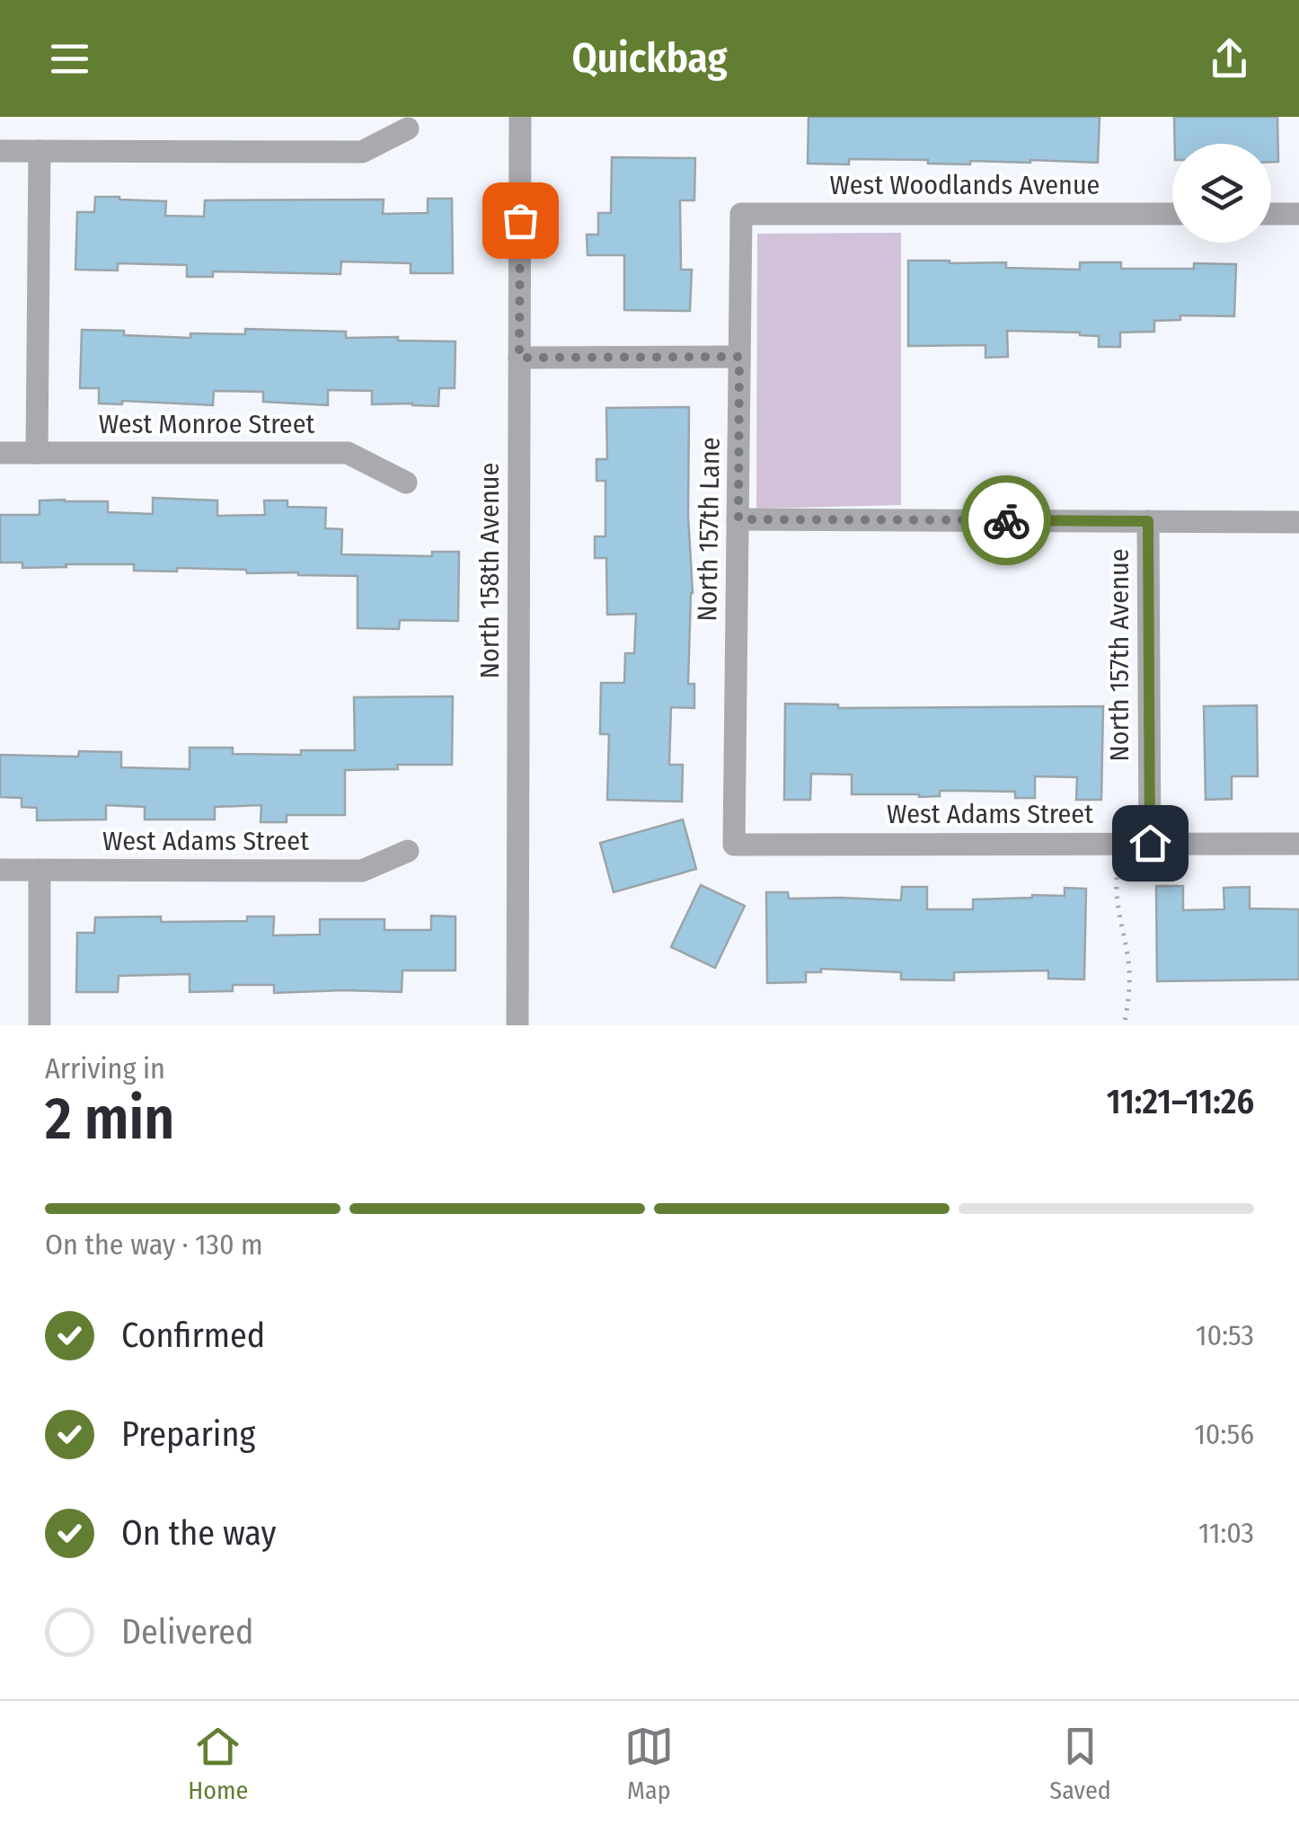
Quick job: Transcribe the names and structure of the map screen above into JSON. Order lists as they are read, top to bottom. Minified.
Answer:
{"streets":{"street":["West Woodlands Avenue","West Monroe Street","North 157th Lane","North 158th Avenue","North 157th Avenue","West Adams Street"]},"crossings":[["West Woodlands Avenue","North 157th Lane"],["North 157th Lane","West Adams Street"],["North 157th Avenue","West Adams Street"]],"page":{"header":"Quickbag","heading":["2 min","Arriving in","11:21–11:26"],"bar":"On the way · 130 m","list":[["Confirmed","10:53"],["Preparing","10:56"],["On the way","11:03"],"Delivered"],"tabs":["Home","Map","Saved"]}}
